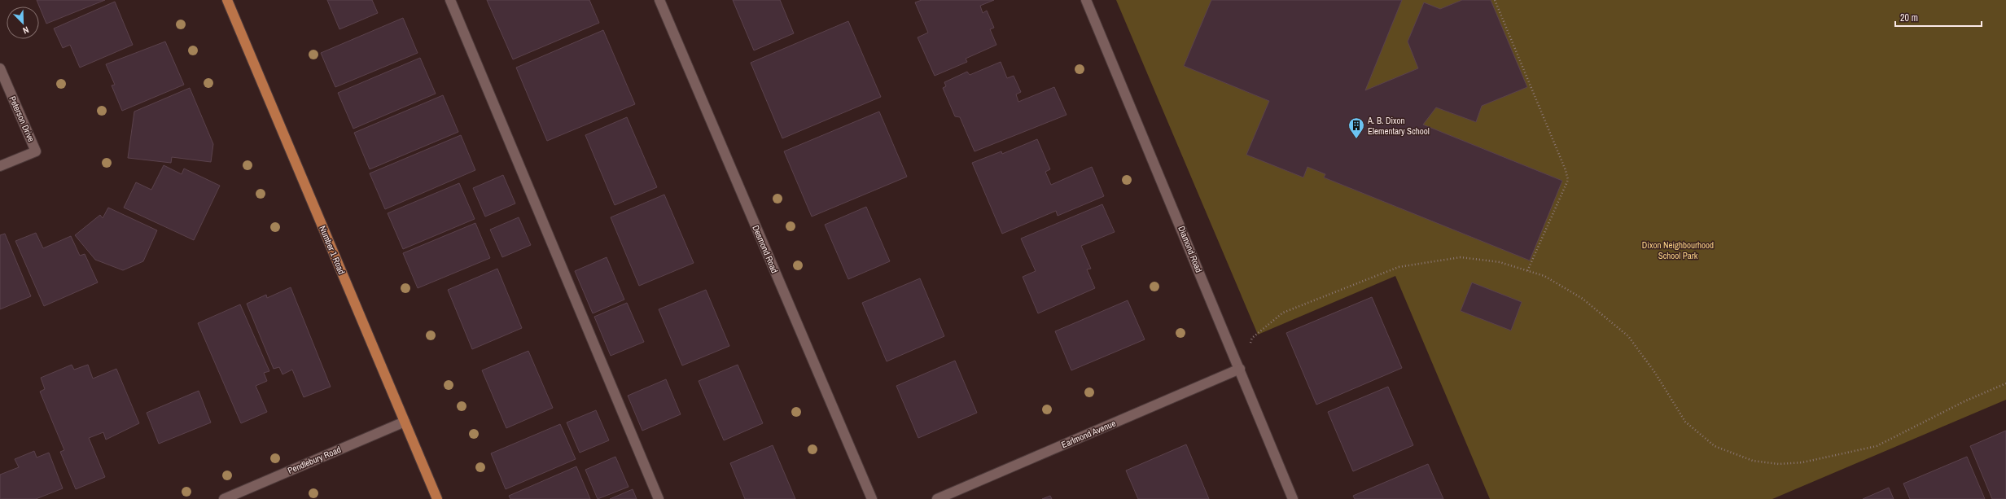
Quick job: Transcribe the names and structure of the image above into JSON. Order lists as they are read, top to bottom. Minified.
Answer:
{"streets":{"main road":["Number 1 Road"],"street":["Peterson Drive","Desmond Road","Diamond Road","Earlmond Avenue","Pendlebury Road"]},"crossings":[["Diamond Road","Earlmond Avenue"],["Number 1 Road","Pendlebury Road"]],"parks":["Dixon Neighbourhood School Park"],"places":{"building":["A. B. Dixon Elementary School"]},"scale_bar":"20 m","north":"bottom right"}
